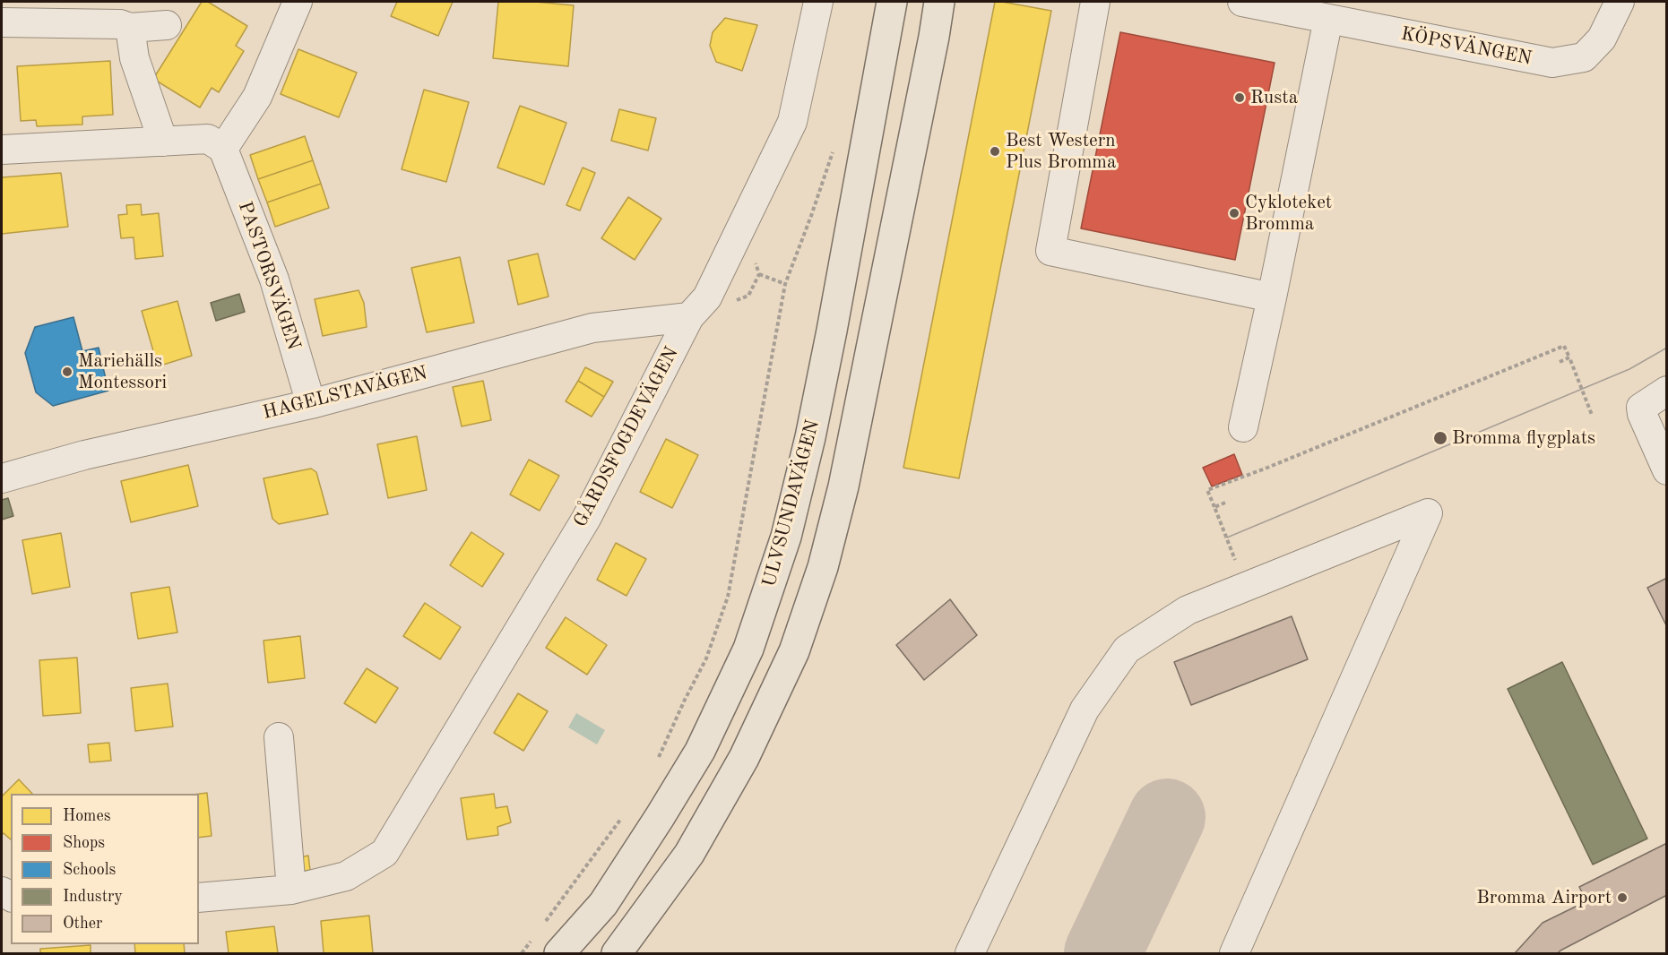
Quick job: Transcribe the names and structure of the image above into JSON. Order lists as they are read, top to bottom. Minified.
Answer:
{"streets":{"main road":["ULVSUNDAVÄGEN"],"street":["KÖPSVÄNGEN","PASTORSVÄGEN","HAGELSTAVÄGEN","GÅRDSFOGDEVÄGEN"]},"crossings":[["PASTORSVÄGEN","HAGELSTAVÄGEN"],["HAGELSTAVÄGEN","GÅRDSFOGDEVÄGEN"]],"places":["Rusta","Best Western Plus Bromma","Cykloteket Bromma","Mariehälls Montessori","Bromma flygplats","Bromma Airport"],"legend":["Homes","Shops","Schools","Industry","Other"]}
